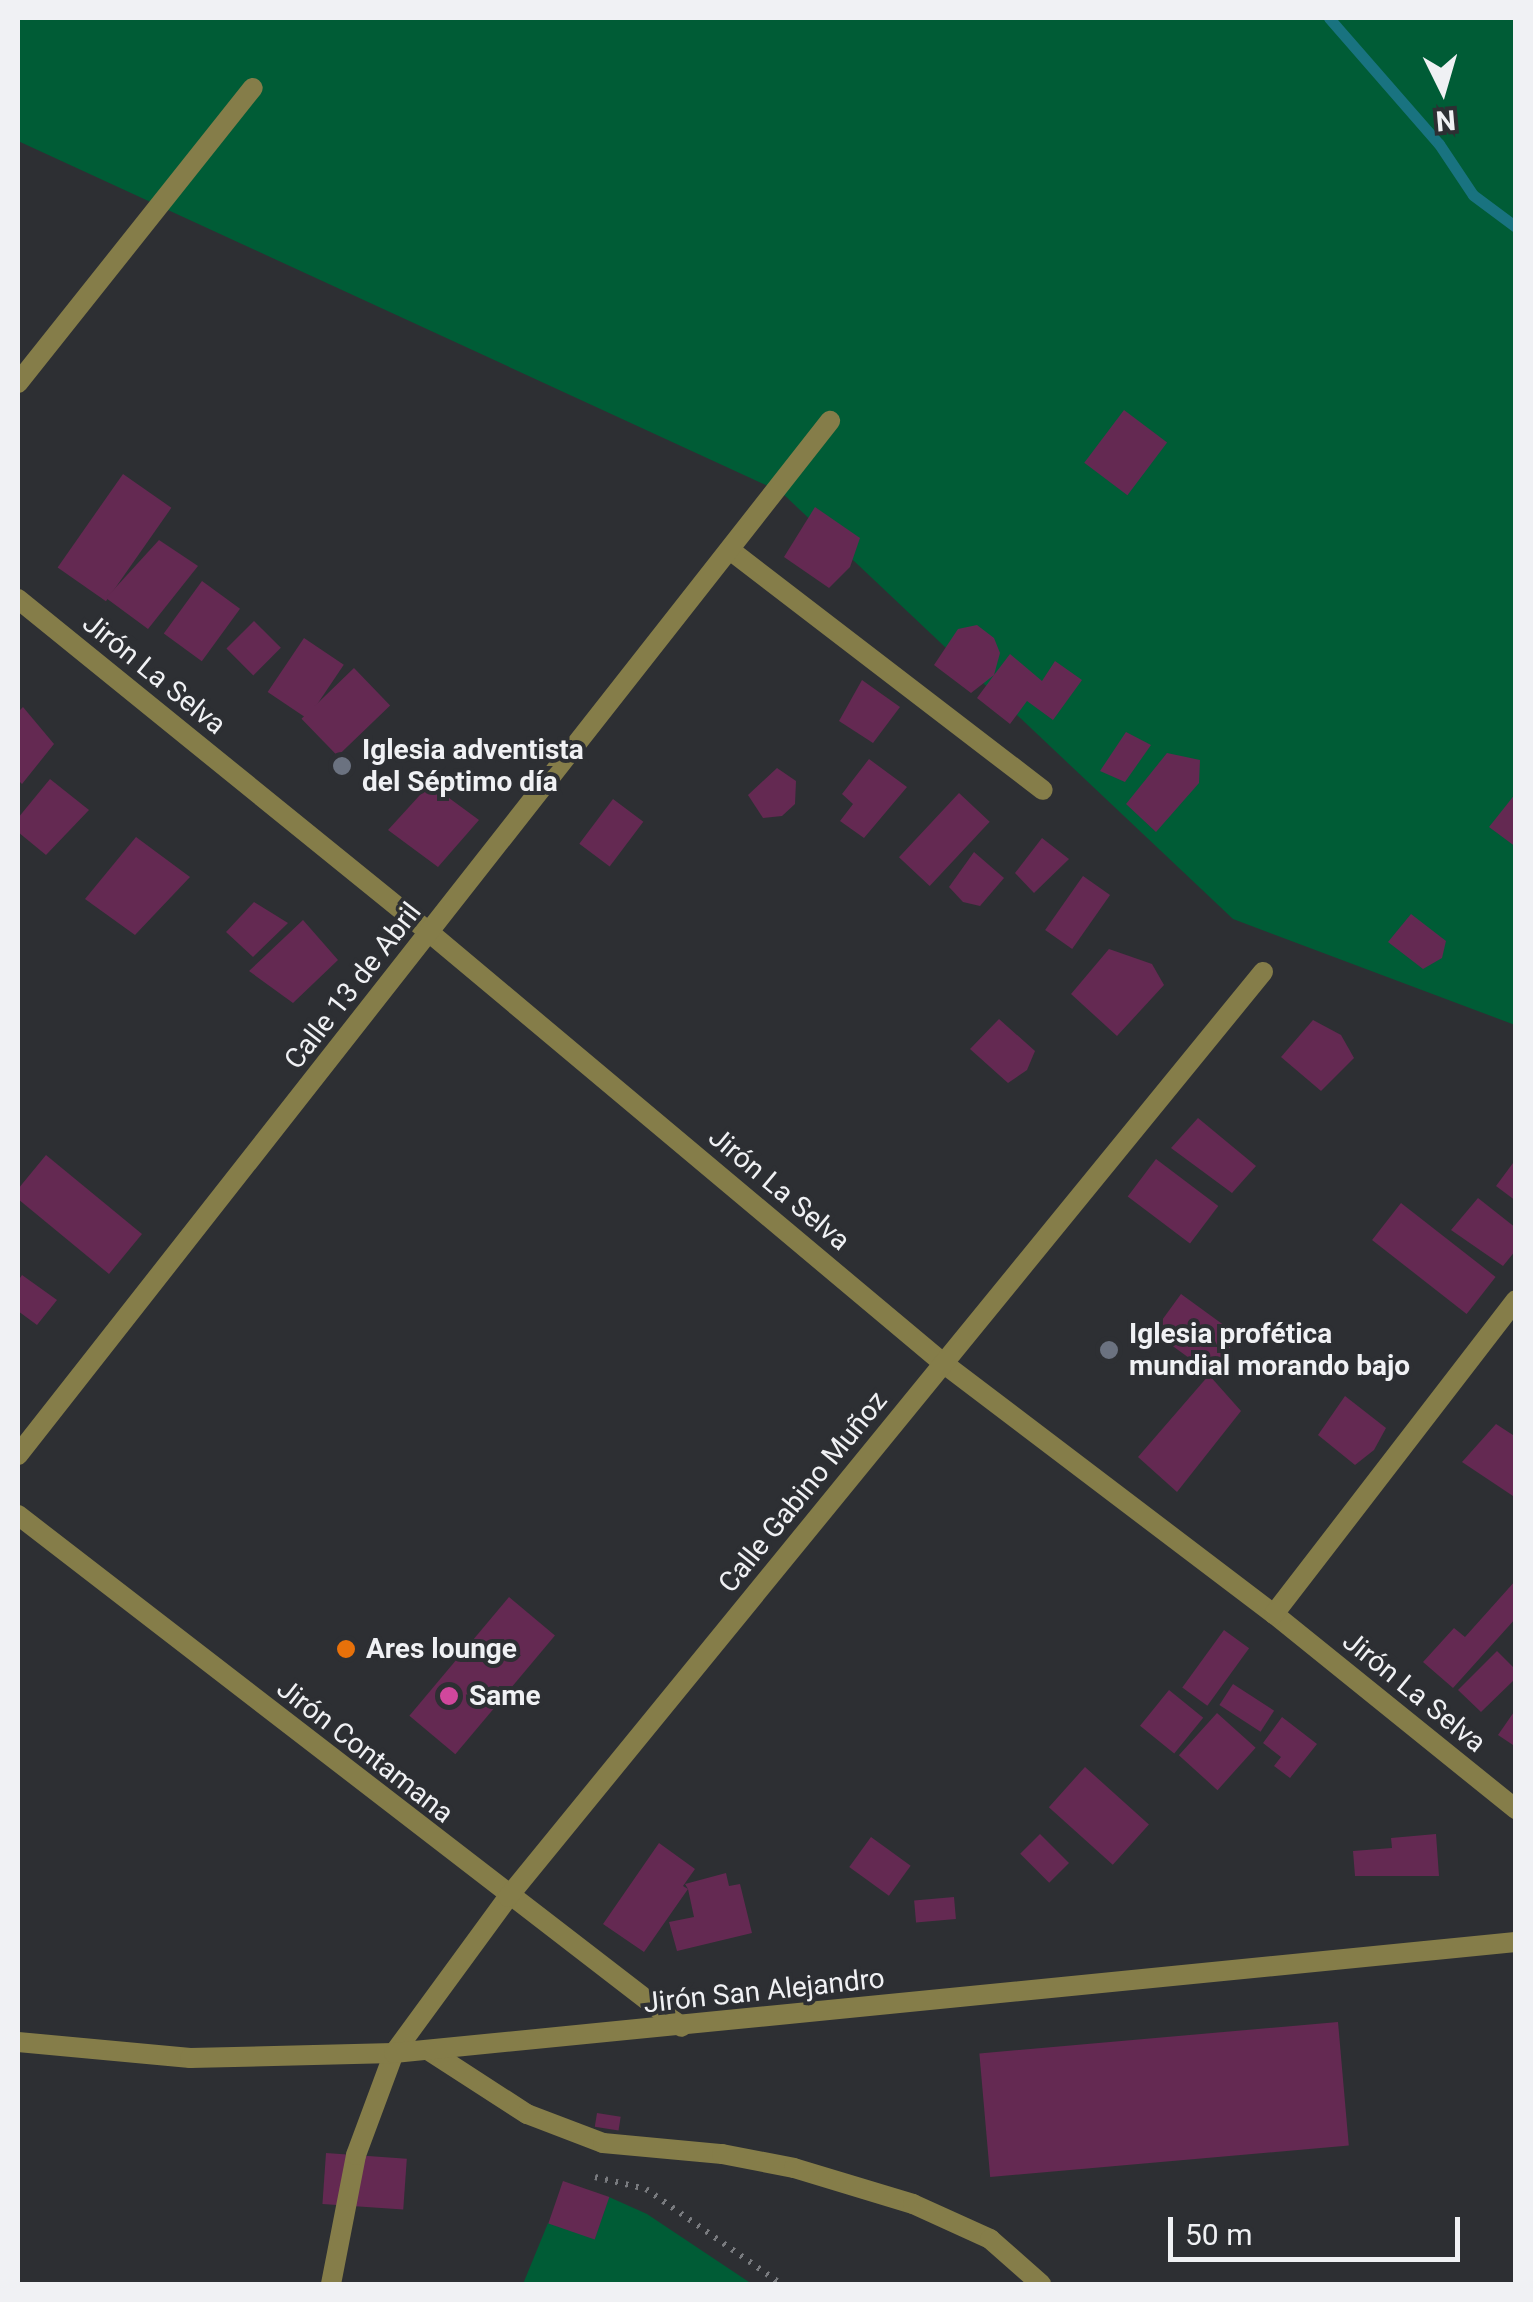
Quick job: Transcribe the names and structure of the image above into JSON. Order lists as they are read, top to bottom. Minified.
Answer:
{"streets":{"street":["Jirón La Selva","Calle 13 de Abril","Calle Gabino Muñoz","Jirón Contamana","Jirón San Alejandro"]},"crossings":[["Jirón La Selva","Calle 13 de Abril"],["Jirón La Selva","Calle Gabino Muñoz"],["Calle Gabino Muñoz","Jirón Contamana"],["Calle Gabino Muñoz","Jirón San Alejandro"],["Jirón Contamana","Jirón San Alejandro"]],"places":["Iglesia adventista del Séptimo día","Iglesia profética mundial morando bajo","Ares lounge","Same"],"scale_bar":"50 m","north":"bottom"}
